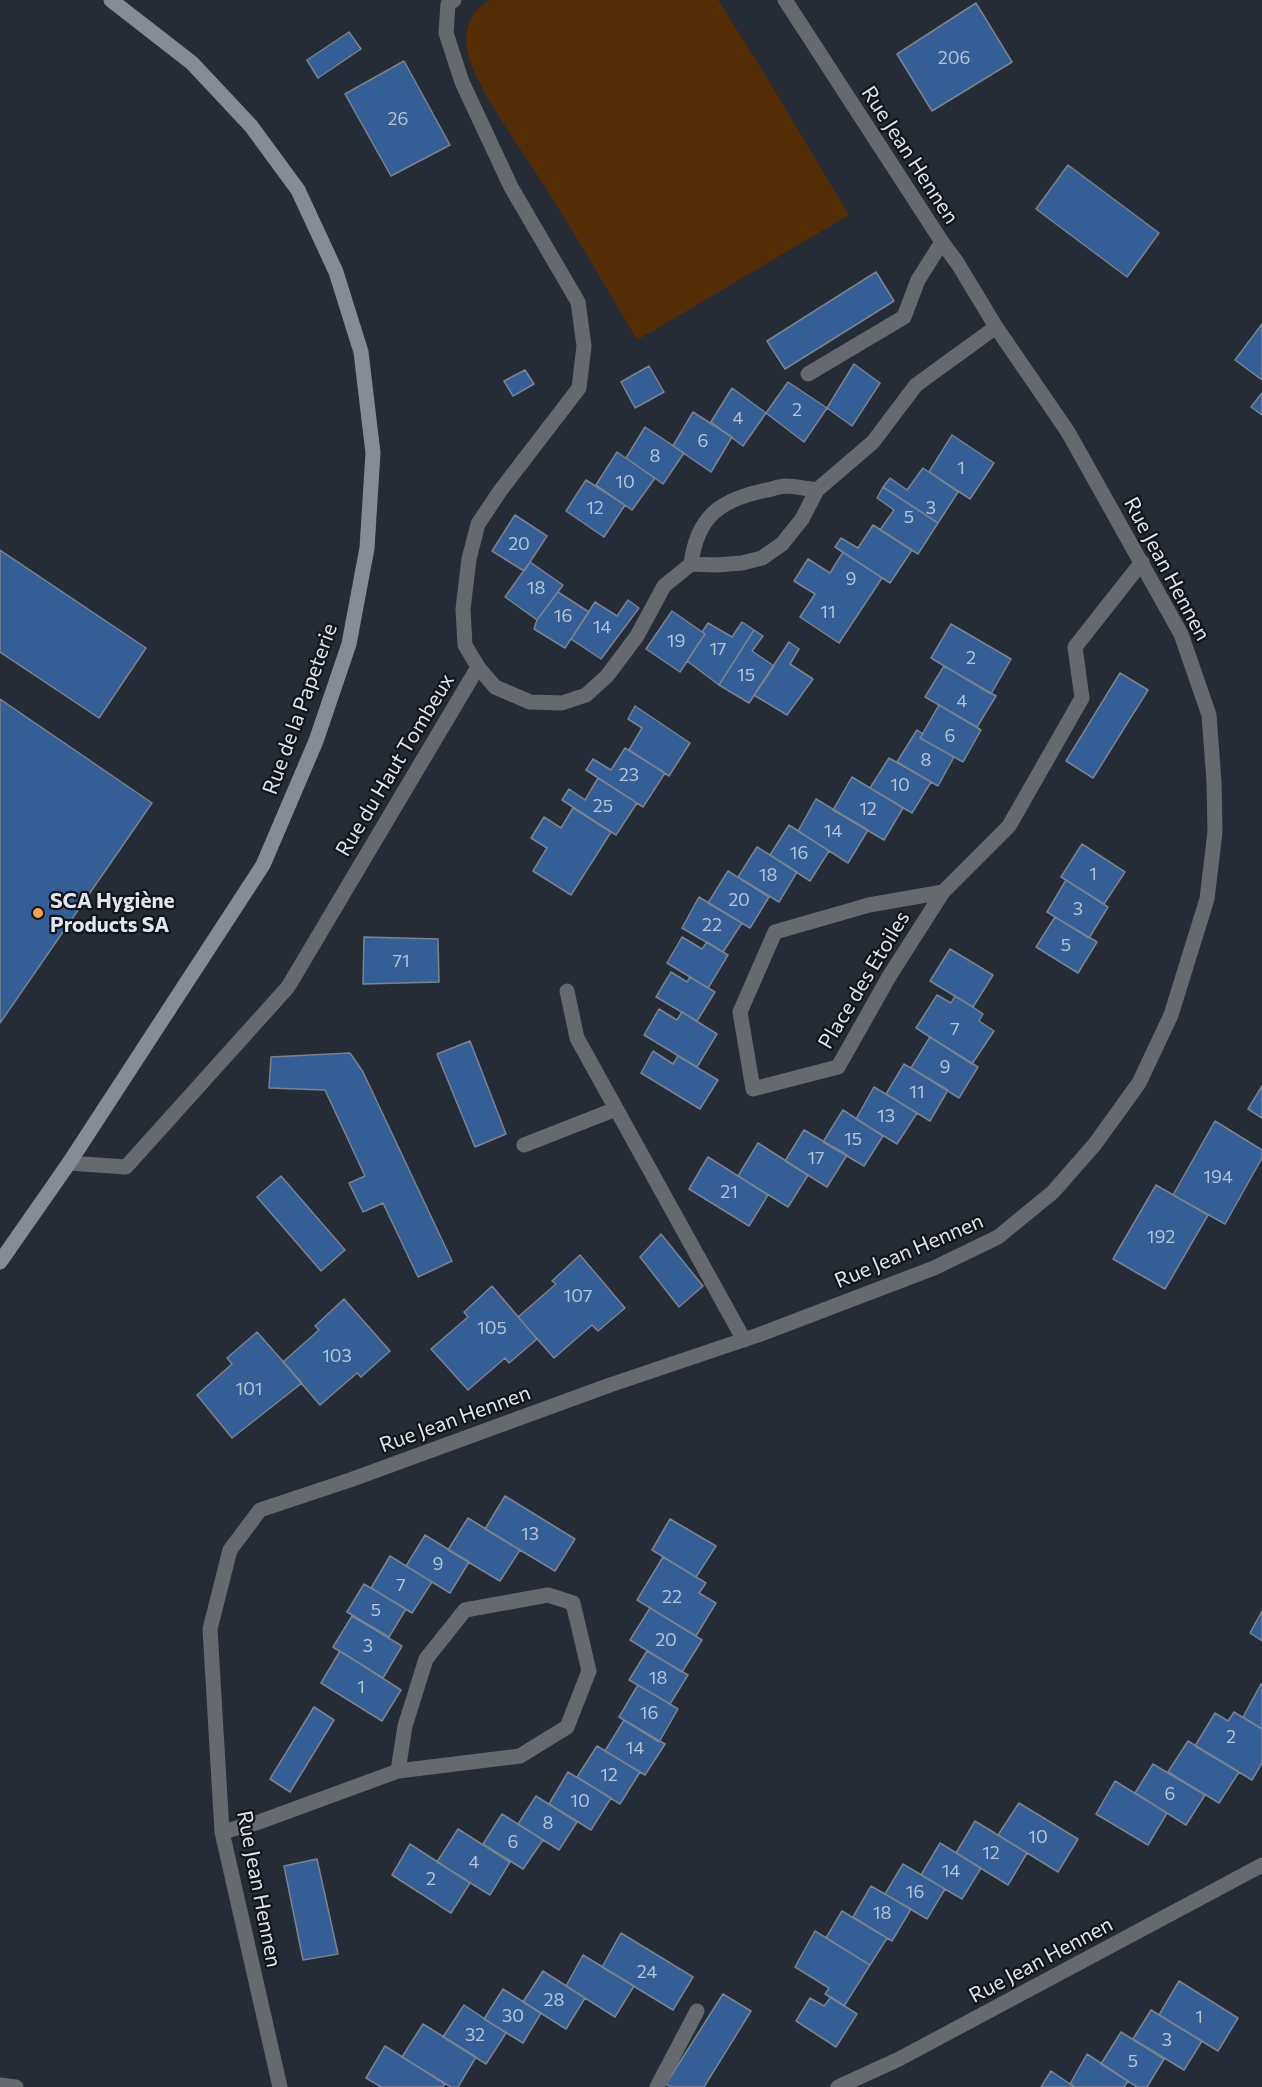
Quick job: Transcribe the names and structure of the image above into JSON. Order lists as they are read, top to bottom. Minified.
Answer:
{"streets":{"main road":["Rue de la Papeterie"],"street":["Rue Jean Hennen","Rue du Haut Tombeux","Place des Etoiles"]},"crossings":[["Rue Jean Hennen","Place des Etoiles"],["Rue de la Papeterie","Rue du Haut Tombeux"]],"places":["SCA Hygiène Products SA"],"house_numbers":["206","26","2","4","6","8","1","10","12","3","5","20","9","18","11","16","14","19","17","2","15","4","6","8","23","10","25","12","14","16","1","18","20","3","22","5","71","7","9","11","13","15","17","194","21","192","107","105","103","101","13","9","7","22","5","20","3","18","1","16","2","14","12","6","10","8","10","6","12","4","14","2","16","18","24","28","30","1","32","3","5"]}
